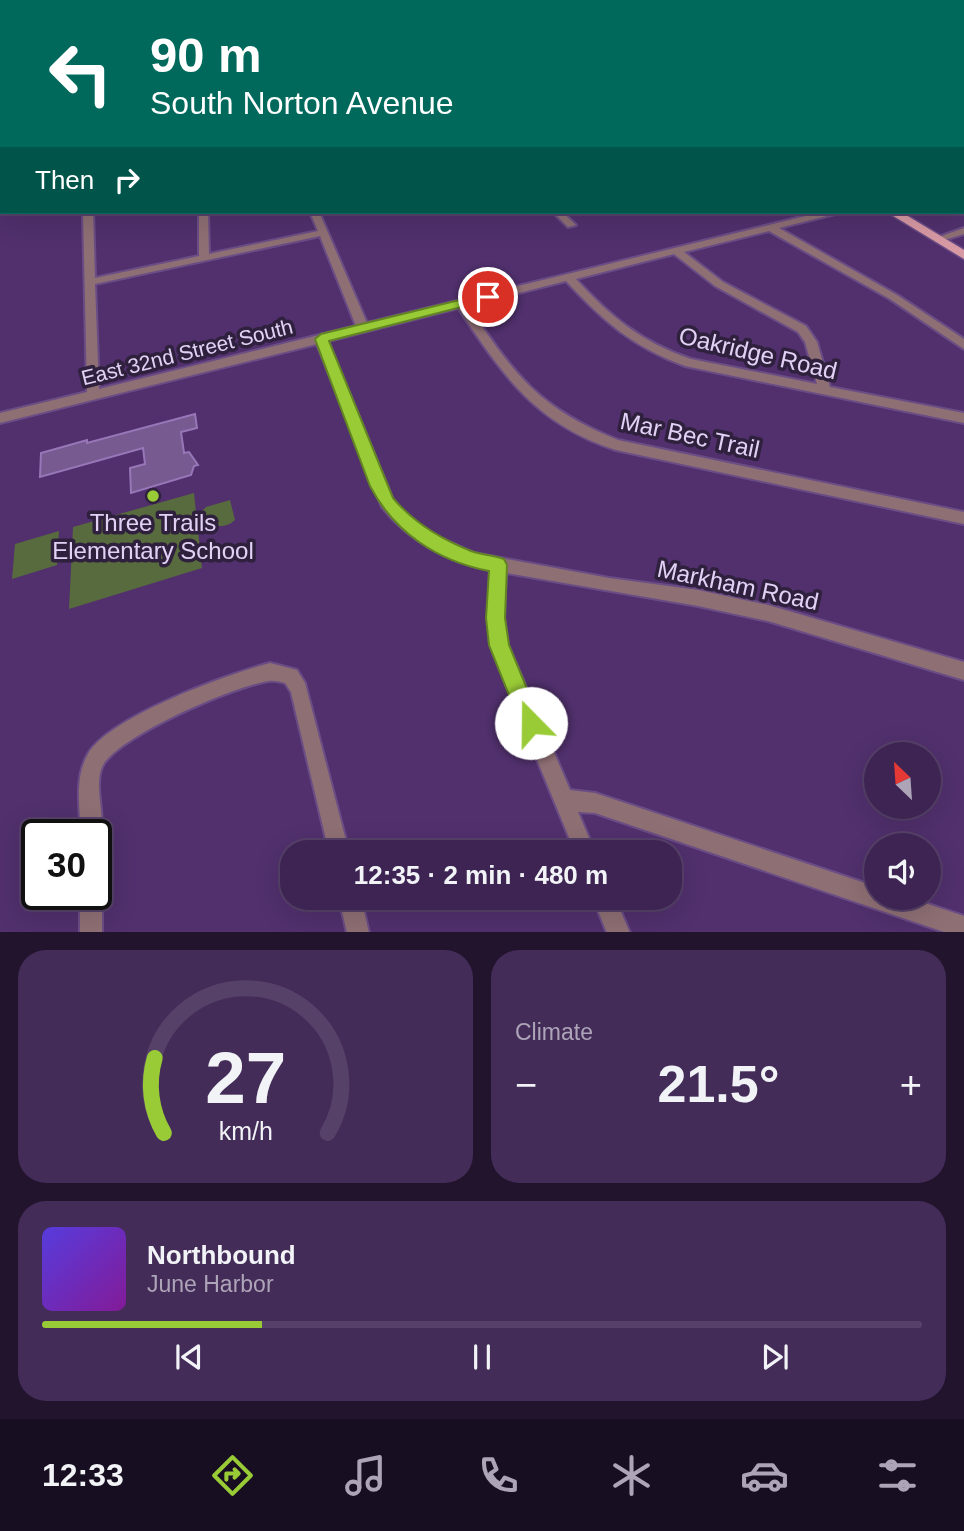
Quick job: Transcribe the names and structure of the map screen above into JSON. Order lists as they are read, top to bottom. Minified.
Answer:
{"streets":{"street":["East 32nd Street South","Oakridge Road","Mar Bec Trail","Markham Road"]},"crossings":[["East 32nd Street South","Oakridge Road"],["East 32nd Street South","Mar Bec Trail"],["East 32nd Street South","Markham Road"]],"places":["Three Trails Elementary School"],"north":"top left","page":{"turn":["90 m","South Norton Avenue"],"then":"Then","limit":"30","trip":"12:35 · 2 min · 480 m","tile":"Climate","heat":["−","21.5°","+"],"song":["Northbound","June Harbor"],"tabs":"12:33","gauge":["27","km/h"]}}
